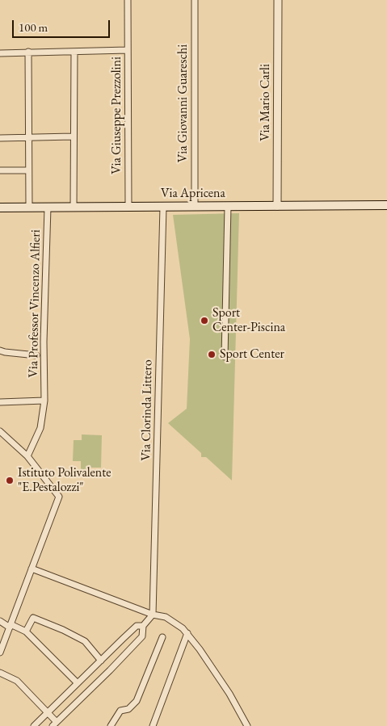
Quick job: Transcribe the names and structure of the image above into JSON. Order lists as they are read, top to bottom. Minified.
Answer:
{"streets":{"main road":["Via Apricena"],"street":["Via Mario Carli","Via Giovanni Guareschi","Via Giuseppe Prezzolini","Via Professor Vincenzo Alfieri","Via Clorinda Littero"]},"crossings":[["Via Mario Carli","Via Apricena"],["Via Giovanni Guareschi","Via Apricena"],["Via Giuseppe Prezzolini","Via Apricena"],["Via Apricena","Via Professor Vincenzo Alfieri"],["Via Apricena","Via Clorinda Littero"]],"places":["Sport Center-Piscina","Sport Center","Istituto Polivalente \"E.Pestalozzi\""],"scale_bar":"100 m"}
